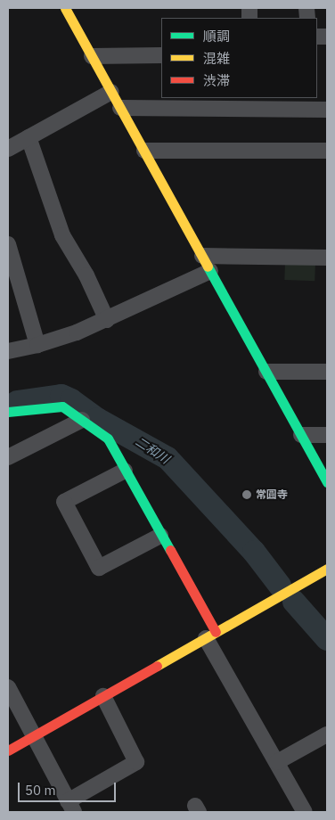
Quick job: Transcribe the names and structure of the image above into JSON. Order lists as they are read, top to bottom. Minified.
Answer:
{"water":["二和川"],"places":["常圓寺"],"legend":["順調","混雑","渋滞"],"scale_bar":"50 m"}
